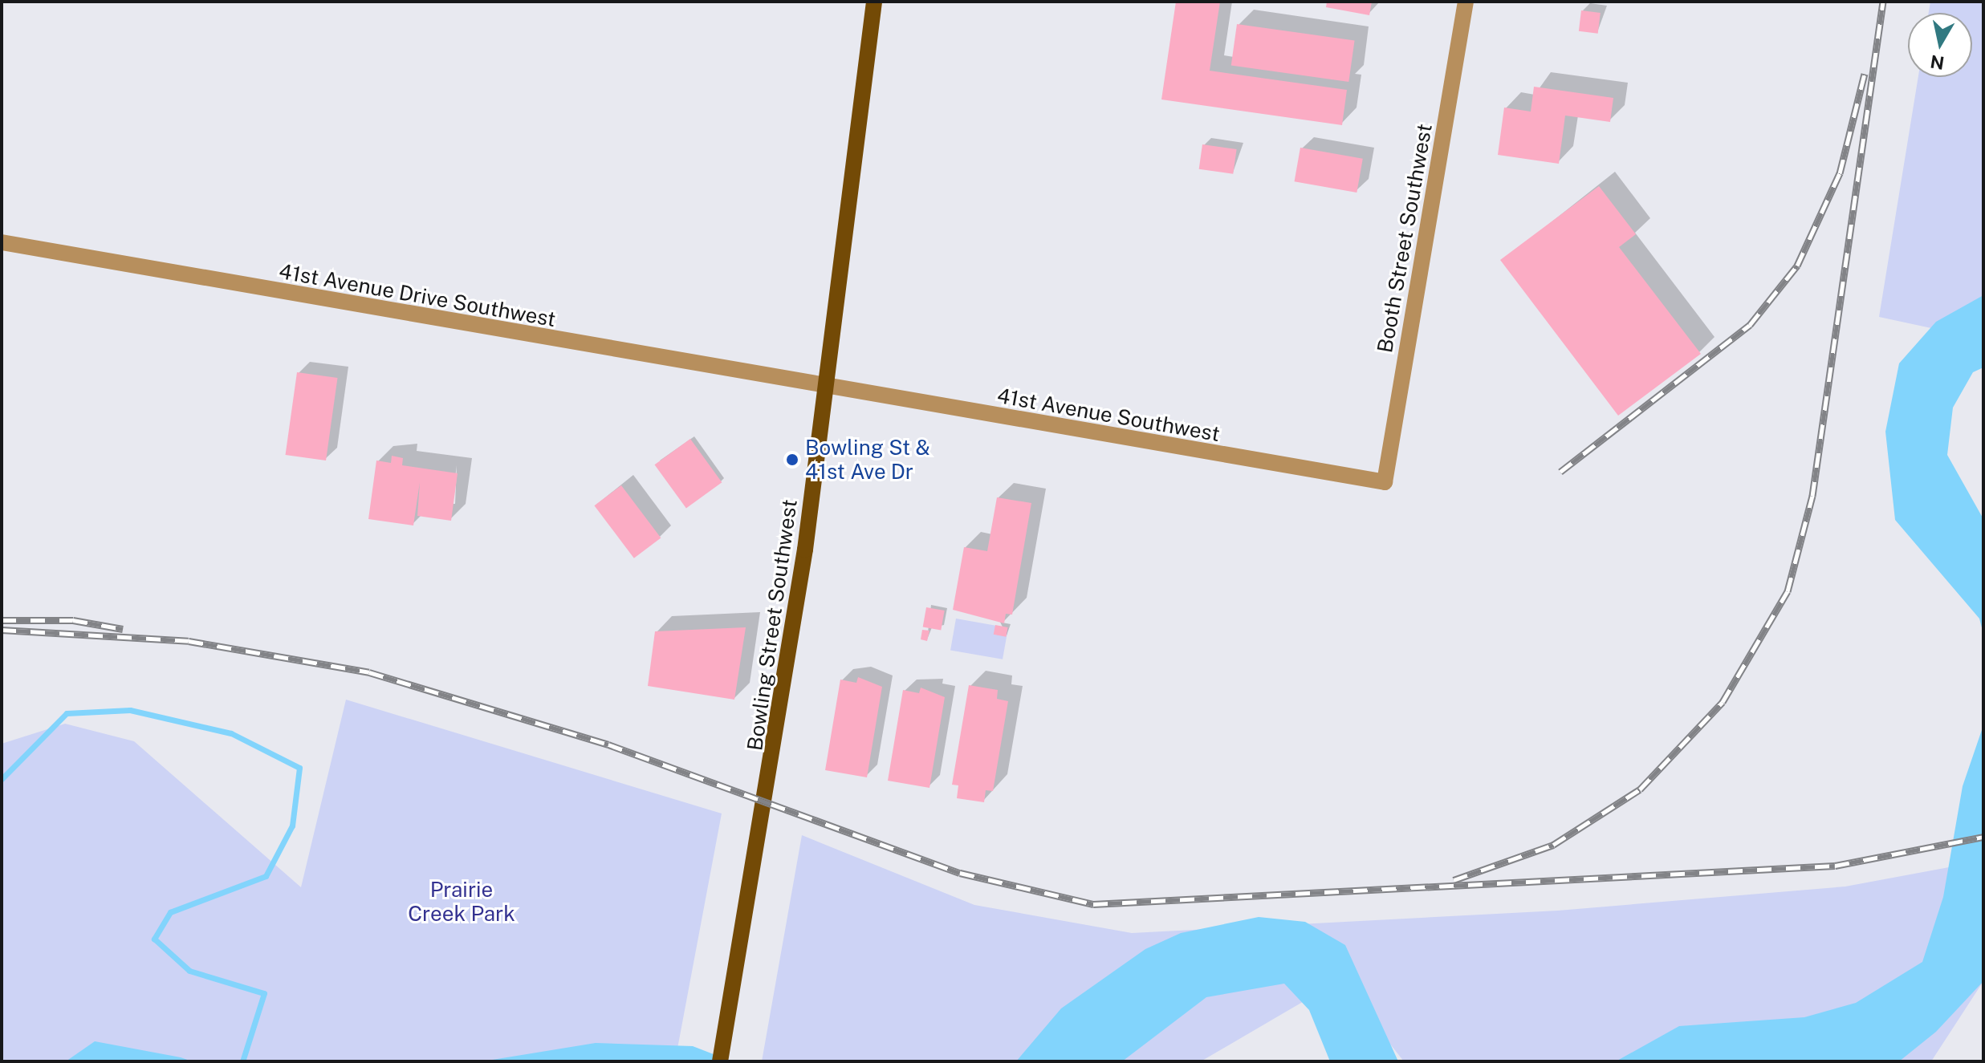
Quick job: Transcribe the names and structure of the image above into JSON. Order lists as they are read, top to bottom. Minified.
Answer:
{"streets":{"main road":["Bowling Street Southwest"],"street":["Booth Street Southwest","41st Avenue Drive Southwest","41st Avenue Southwest"]},"crossings":[["Booth Street Southwest","41st Avenue Southwest"],["41st Avenue Drive Southwest","41st Avenue Southwest"],["41st Avenue Drive Southwest","Bowling Street Southwest"],["41st Avenue Southwest","Bowling Street Southwest"]],"parks":["Prairie Creek Park"],"places":["Bowling St & 41st Ave Dr"],"north":"bottom"}
